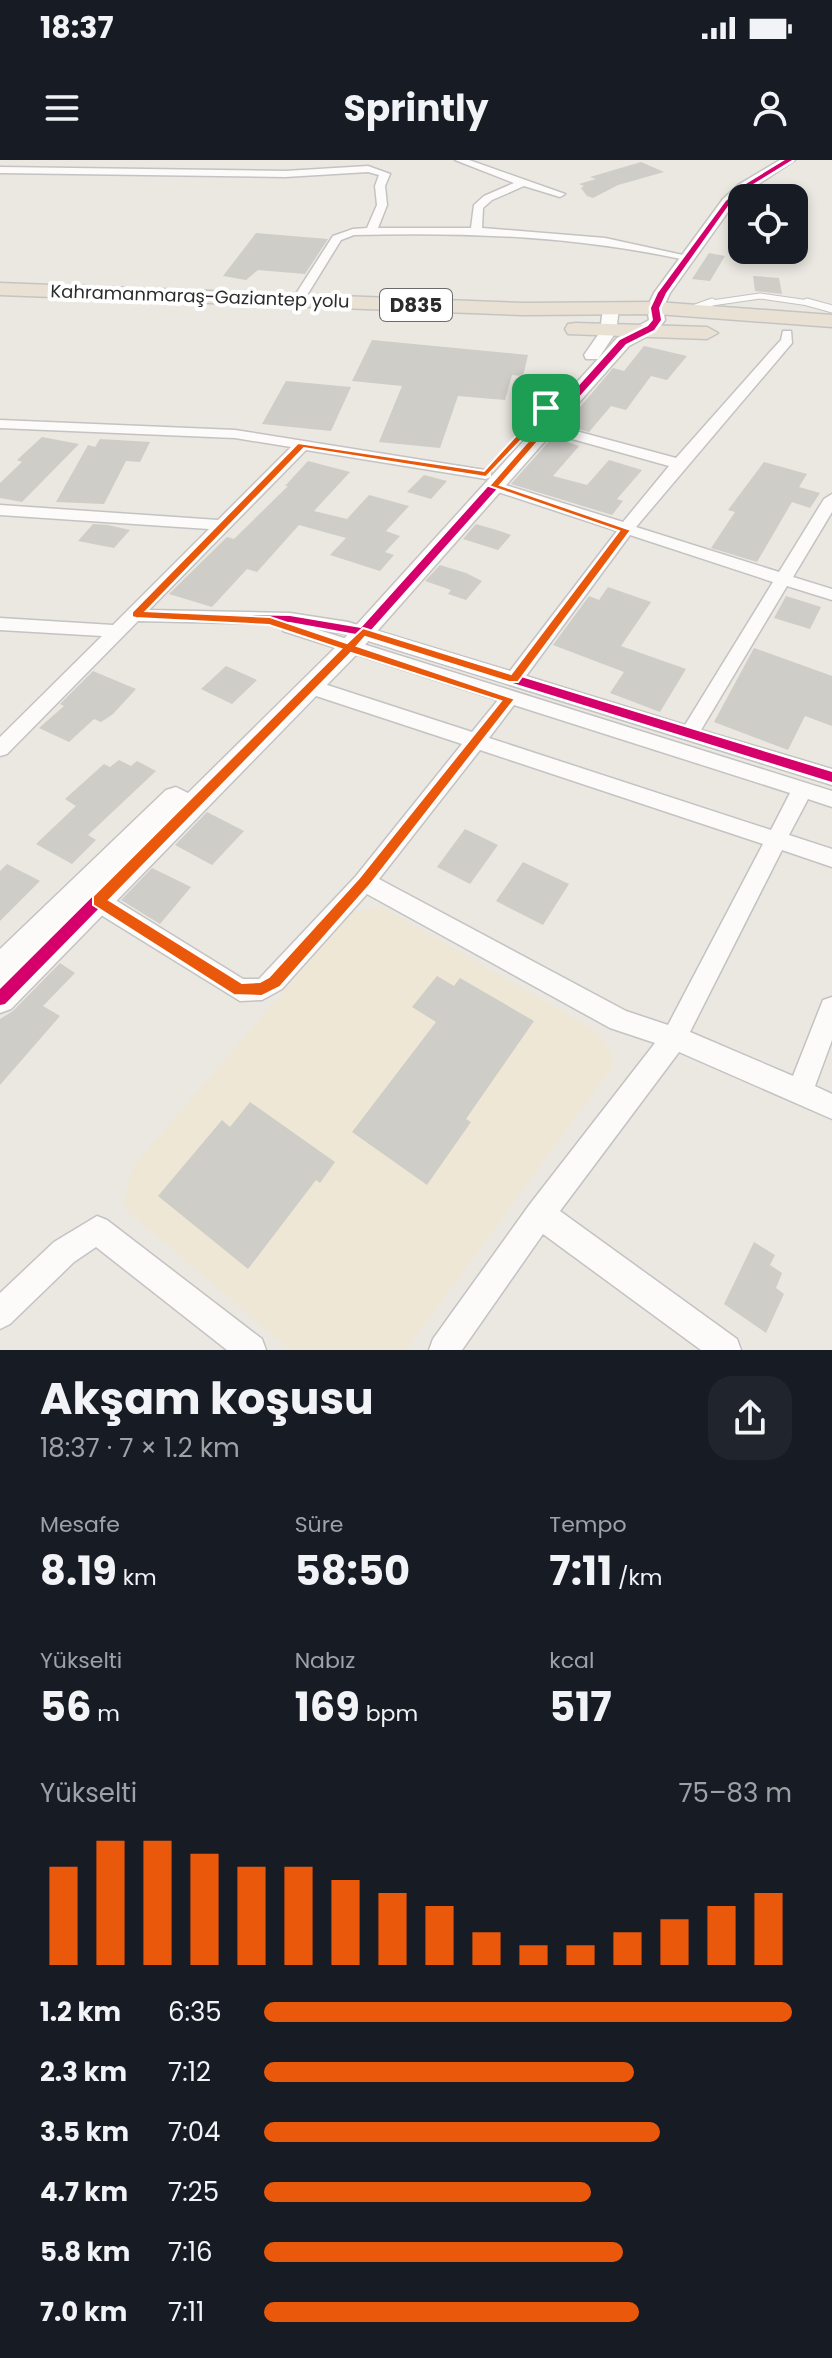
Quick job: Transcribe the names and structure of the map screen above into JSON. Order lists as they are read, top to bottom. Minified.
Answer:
{"streets":{"highway":["Kahramanmaraş-Gaziantep yolu","D835"]},"page":{"status":"18:37","header":"Sprintly","heading":["Akşam koşusu","18:37 · 7 × 1.2 km"],"stats":[["Mesafe","8.19 km"],["Süre","58:50"],["Tempo","7:11 /km"],["Yükselti","56 m"],["Nabız","169 bpm"],["kcal","517"]],"chart":["Yükselti","75–83 m"],"list":[{"name":"1.2 km","note":"6:35"},{"name":"2.3 km","note":"7:12"},{"name":"3.5 km","note":"7:04"},{"name":"4.7 km","note":"7:25"},{"name":"5.8 km","note":"7:16"},{"name":"7.0 km","note":"7:11"}]}}
